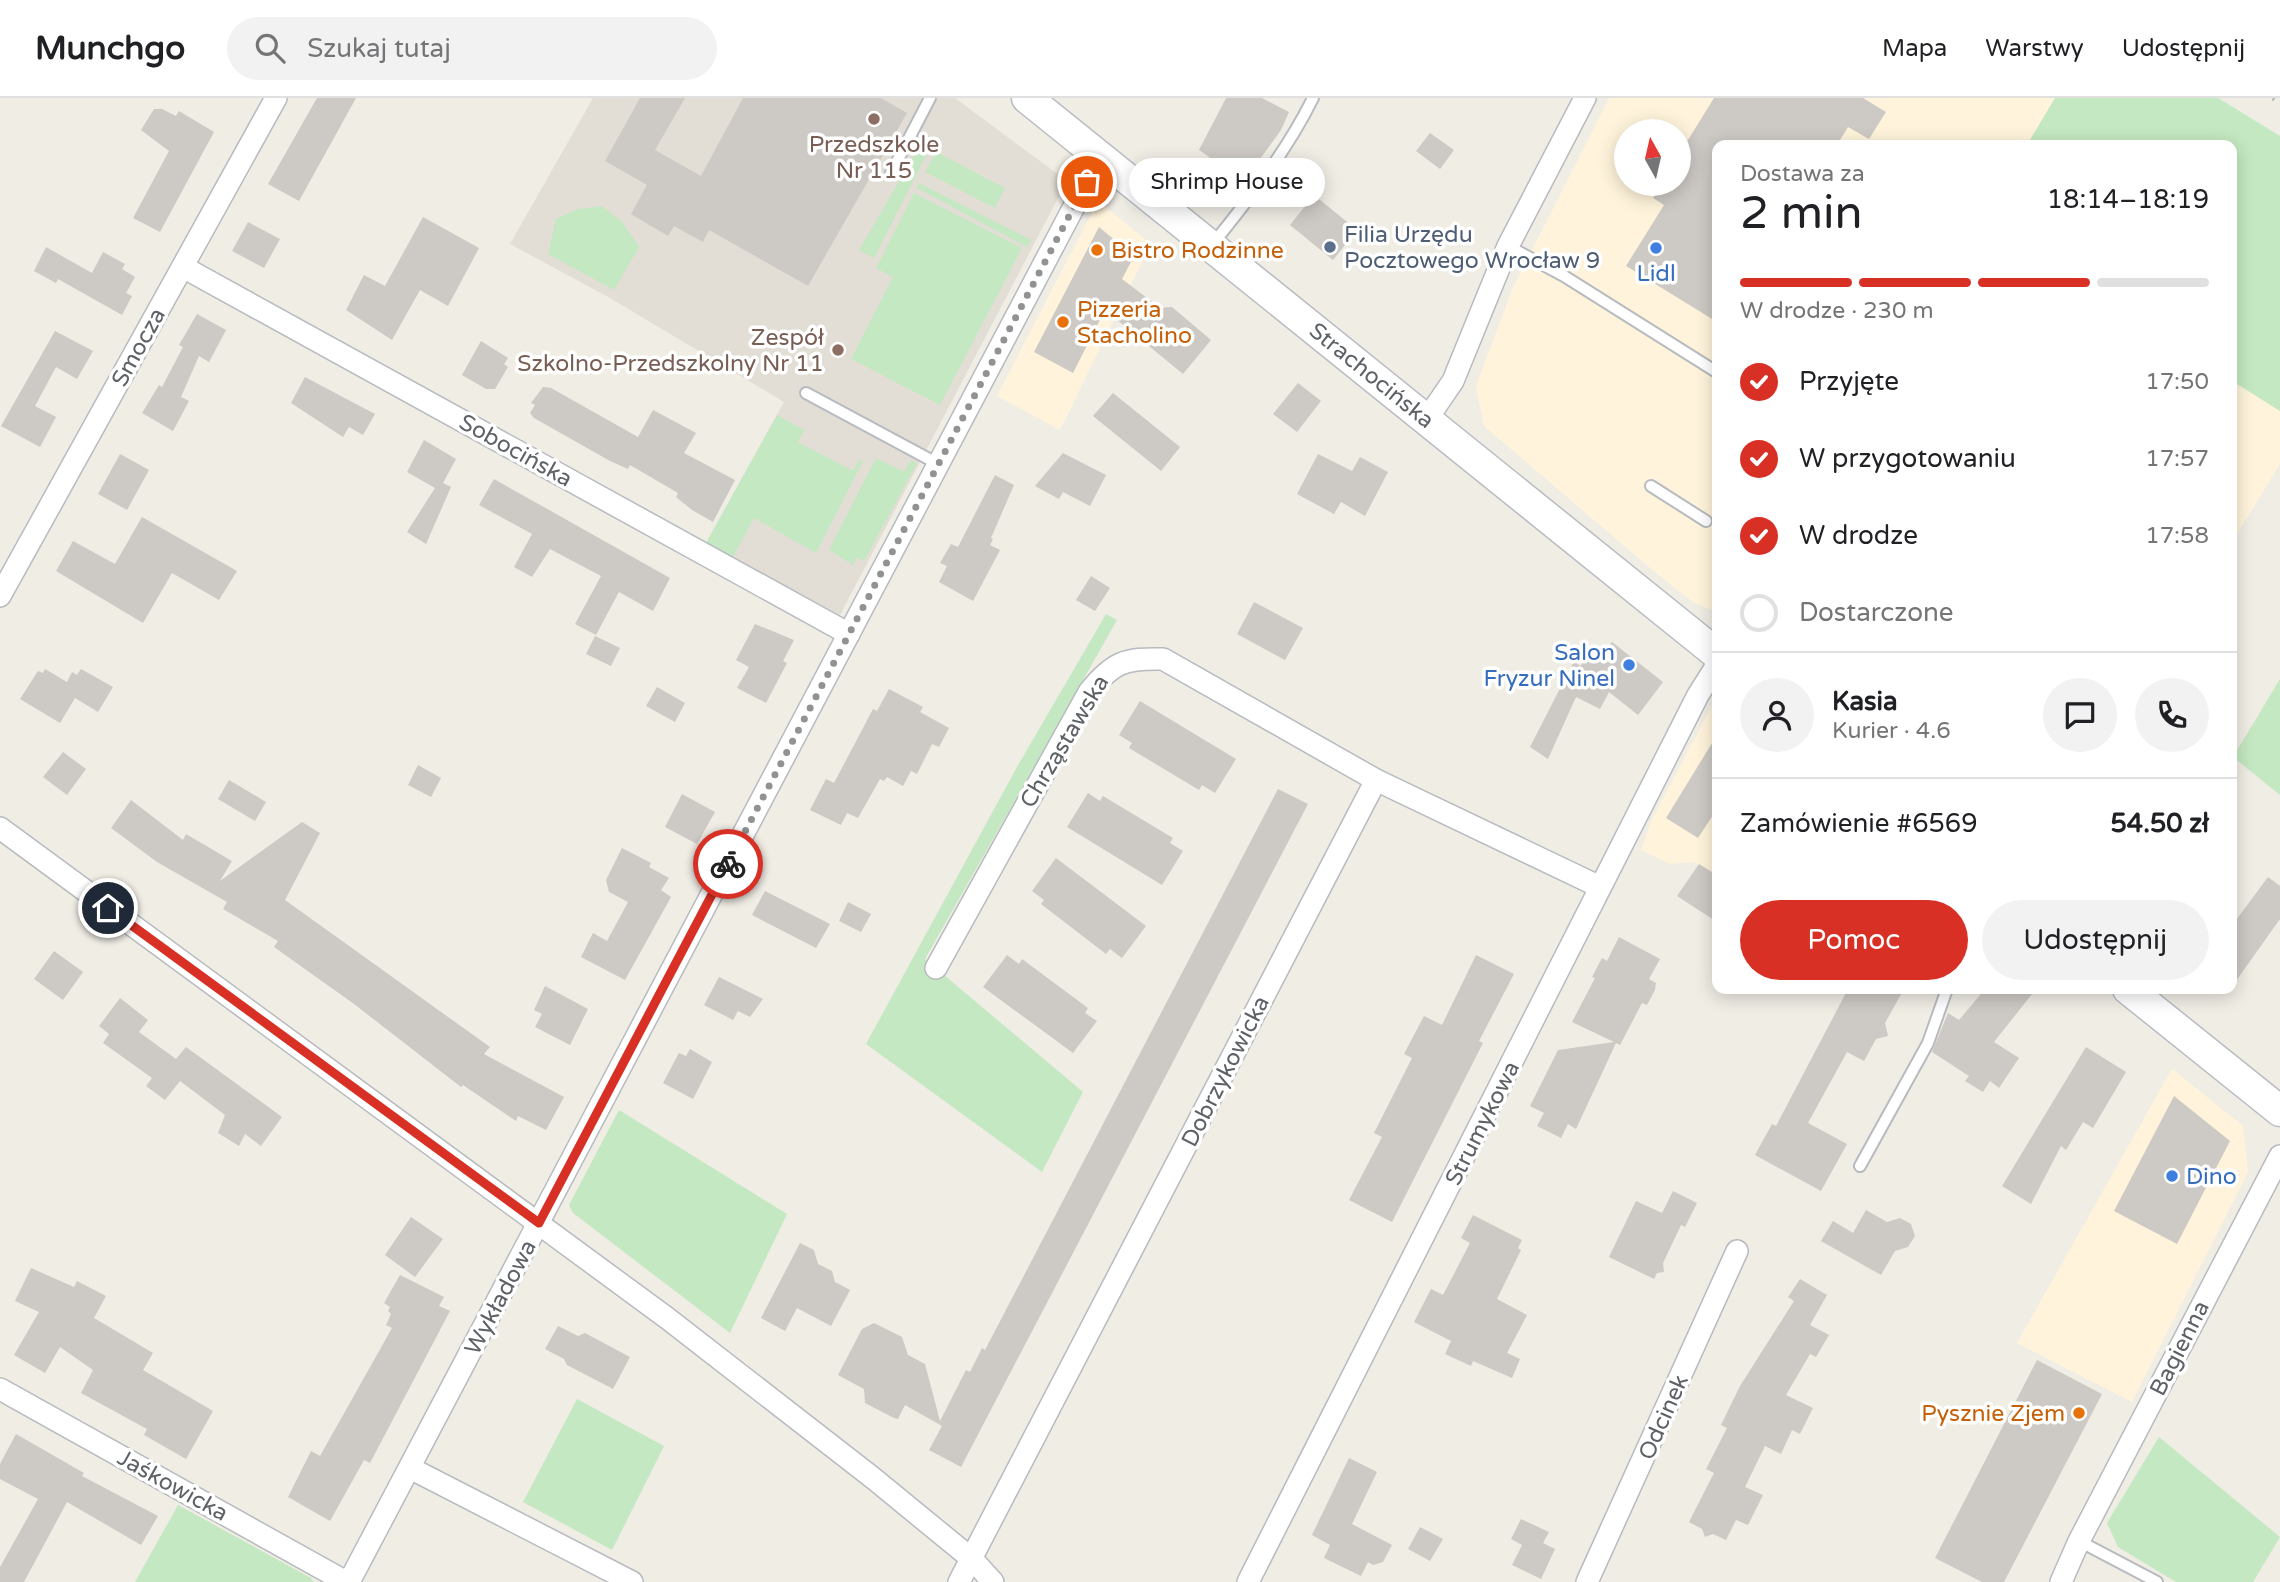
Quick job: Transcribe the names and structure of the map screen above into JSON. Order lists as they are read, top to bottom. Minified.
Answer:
{"streets":{"main road":["Strachocińska"],"street":["Smocza","Sobocińska","Chrząstawska","Dobrzykowicka","Strumykowa","Wykładowa","Bagienna","Odcinek","Jaśkowicka"]},"crossings":[["Smocza","Sobocińska"],["Strachocińska","Wykładowa"],["Sobocińska","Wykładowa"],["Chrząstawska","Dobrzykowicka"],["Wykładowa","Jaśkowicka"]],"places":["Przedszkole Nr 115","Shrimp House","Filia Urzędu Pocztowego Wrocław 9","Lidl","Bistro Rodzinne","Pizzeria Stacholino","Zespół Szkolno-Przedszkolny Nr 11","Salon Fryzur Ninel","Dino","Pysznie Zjem"],"north":"top","page":{"header":"Munchgo","search":"Szukaj tutaj","nav":["Mapa","Warstwy","Udostępnij"],"heading":["2 min","Dostawa za","18:14–18:19"],"panel":["Kasia","Kurier · 4.6","Zamówienie #6569","54.50 zł"],"bubble":"Shrimp House","bar":"W drodze · 230 m","list":[["Przyjęte","17:50"],["W przygotowaniu","17:57"],["W drodze","17:58"],"Dostarczone"],"buttons":["Pomoc","Udostępnij"]}}
